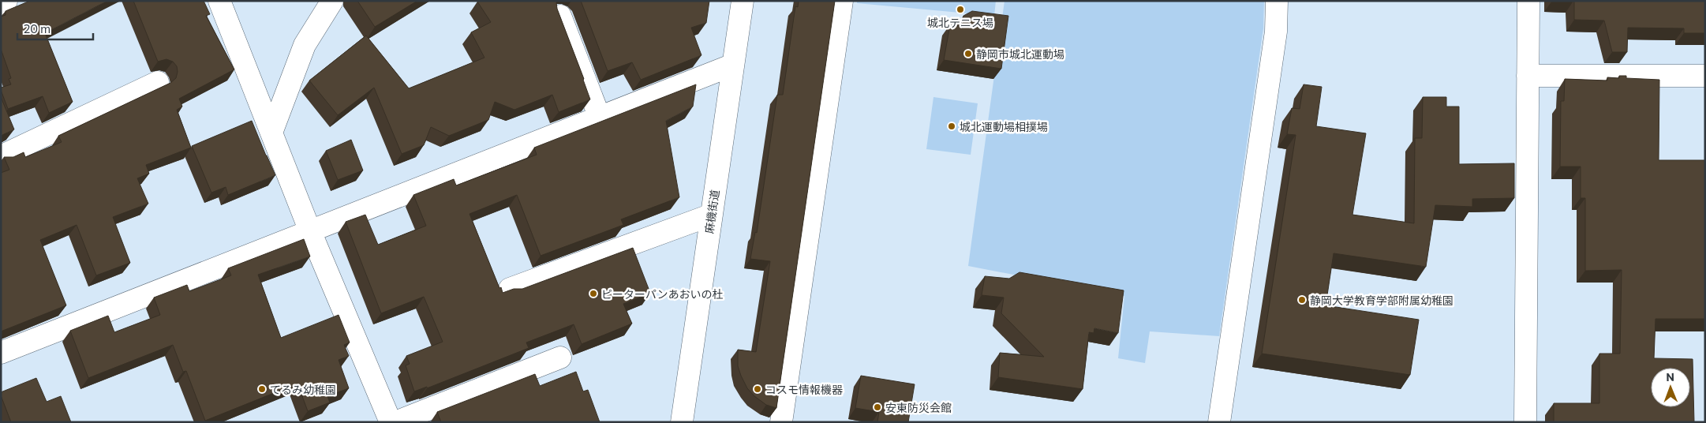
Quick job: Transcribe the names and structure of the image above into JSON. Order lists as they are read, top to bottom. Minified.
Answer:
{"streets":{"street":["麻機街道"]},"places":["城北テニス場","静岡市城北運動場","城北運動場相撲場","ピーターパンあおいの杜","静岡大学教育学部附属幼稚園","てるみ幼稚園","コスモ情報機器","安東防災会館"],"scale_bar":"20 m","north":"top"}
